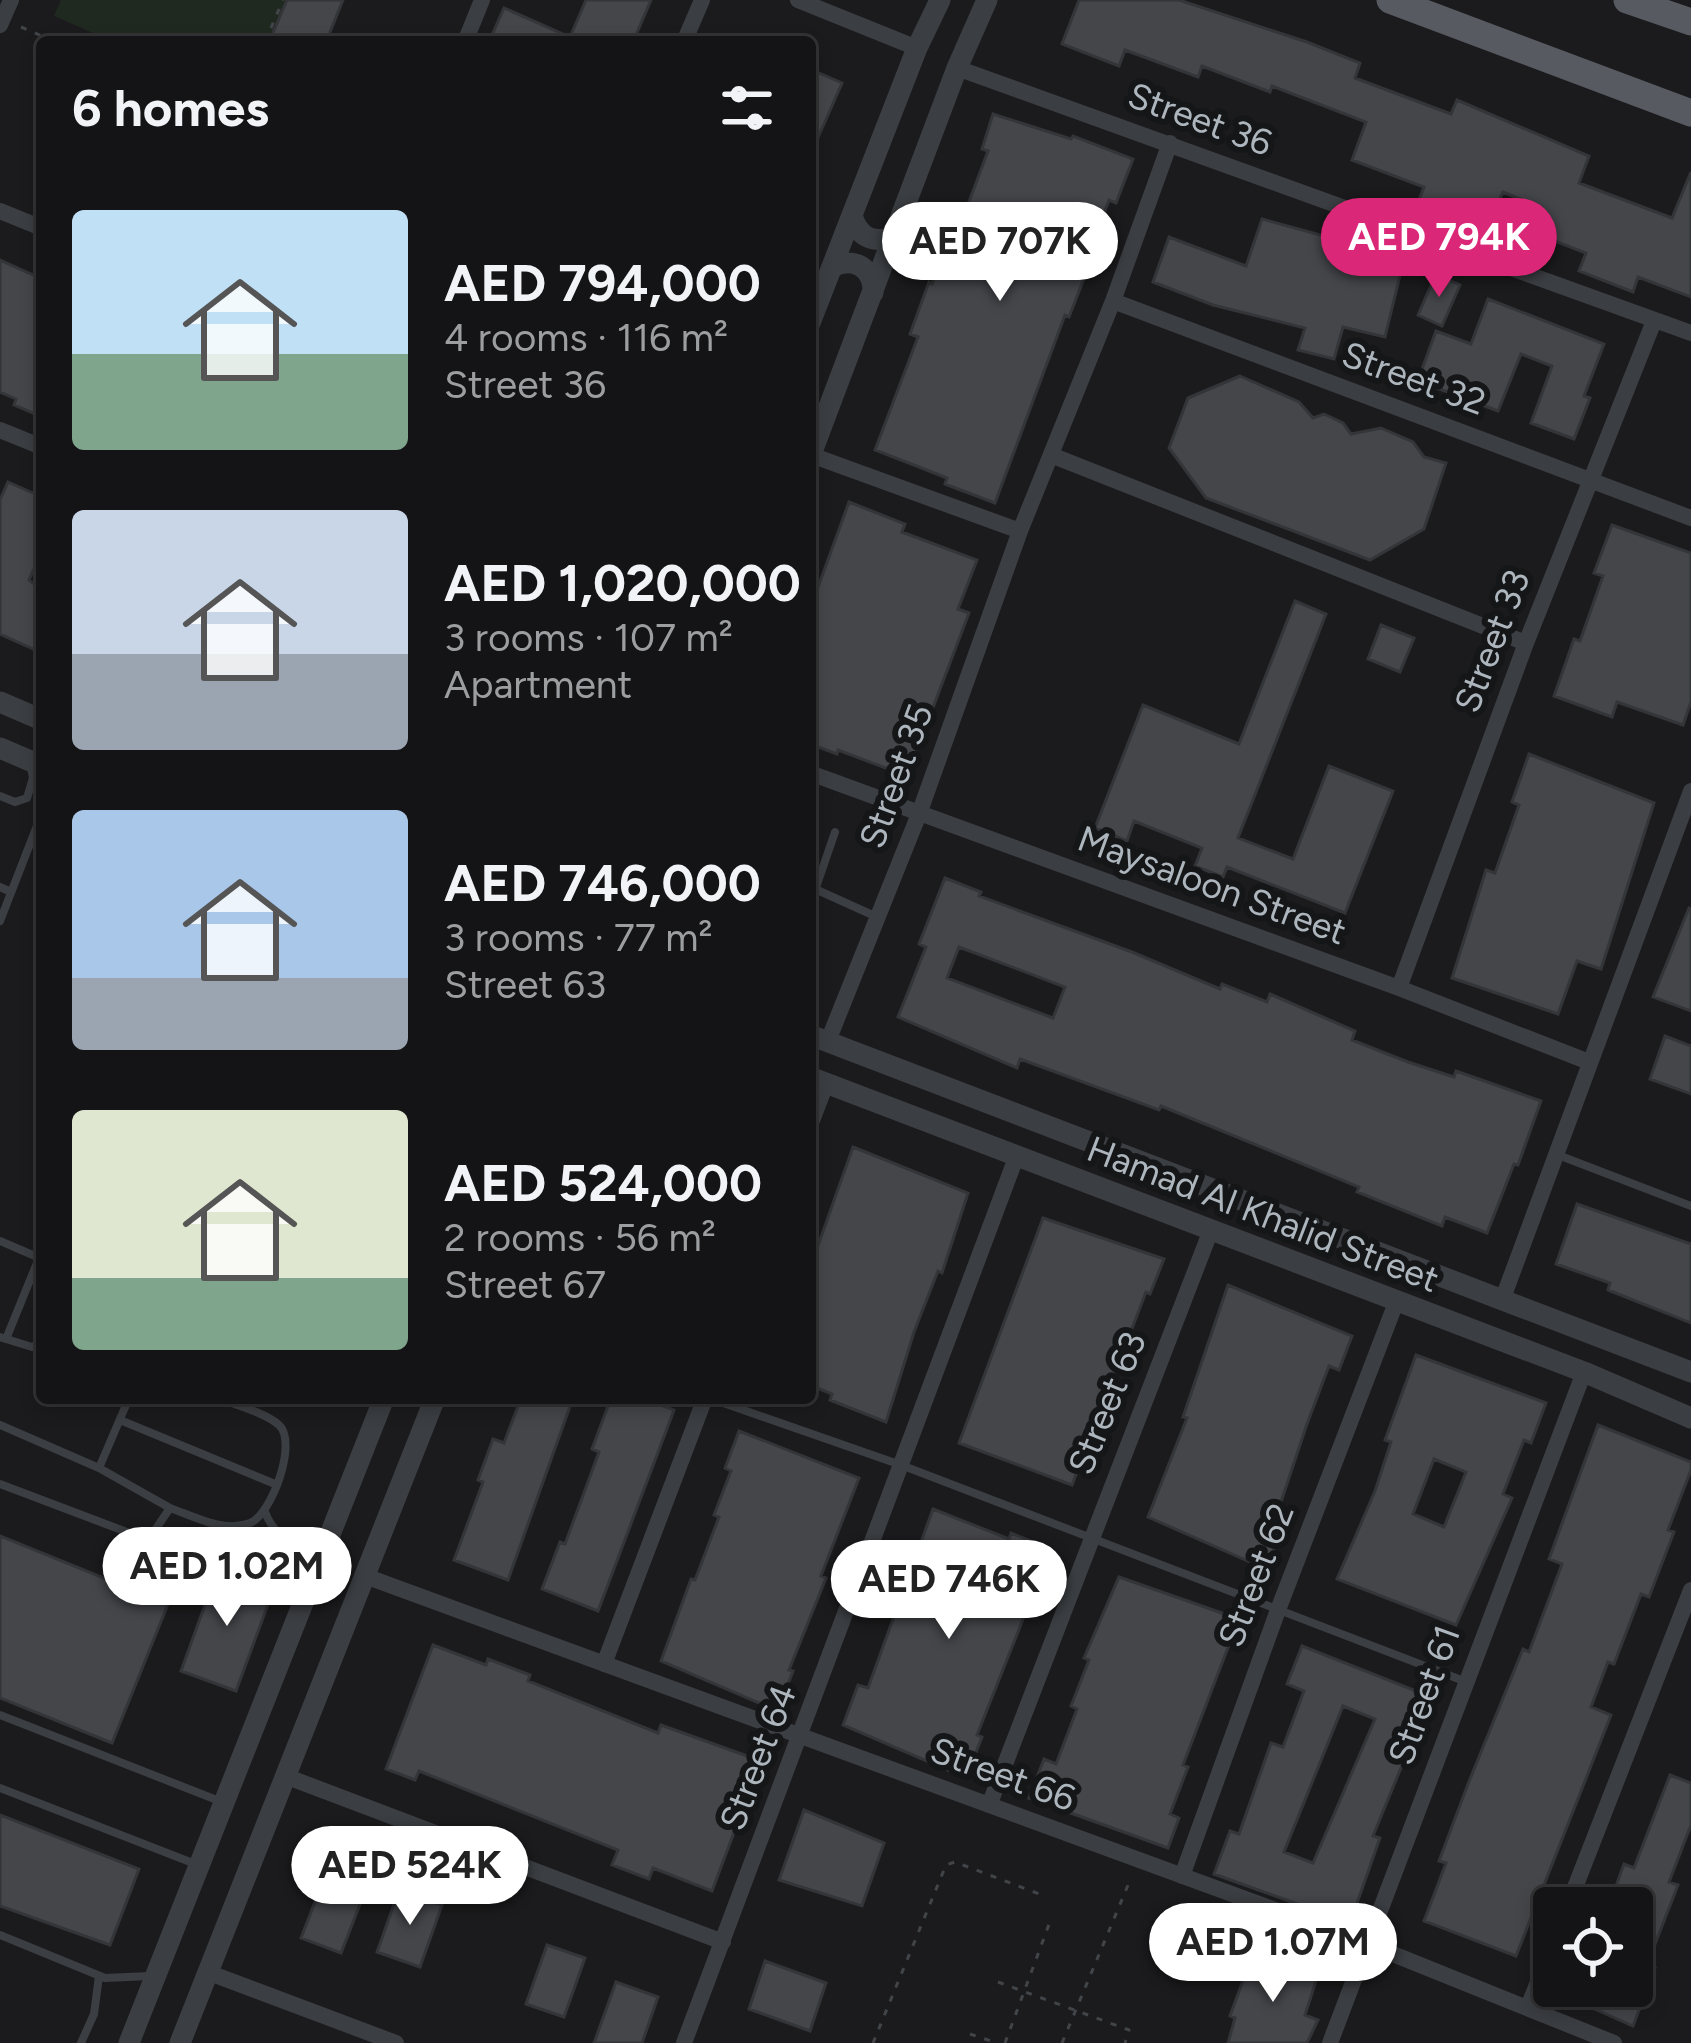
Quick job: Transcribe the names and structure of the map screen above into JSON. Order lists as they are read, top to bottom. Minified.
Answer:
{"streets":{"street":["Street 36","Street 32","Street 33","Street 35","Maysaloon Street","Hamad Al Khalid Street","Street 63","Street 62","Street 61","Street 64","Street 66"]},"crossings":[["Street 36","Street 33"],["Street 36","Street 35"],["Street 32","Street 33"],["Street 32","Street 35"],["Street 33","Maysaloon Street"],["Street 35","Maysaloon Street"],["Street 35","Hamad Al Khalid Street"],["Hamad Al Khalid Street","Street 63"],["Hamad Al Khalid Street","Street 62"],["Hamad Al Khalid Street","Street 61"],["Hamad Al Khalid Street","Street 64"],["Street 63","Street 66"],["Street 62","Street 66"],["Street 61","Street 66"],["Street 64","Street 66"]],"page":{"heading":"6 homes","list":[{"name":"AED 794,000","note":"4 rooms · 116 m² · Street 36"},{"name":"AED 1,020,000","note":"3 rooms · 107 m² · Apartment"},{"name":"AED 746,000","note":"3 rooms · 77 m² · Street 63"},{"name":"AED 524,000","note":"2 rooms · 56 m² · Street 67"}],"price":["AED 794K","AED 707K","AED 1.02M","AED 746K","AED 524K","AED 1.07M"]}}
